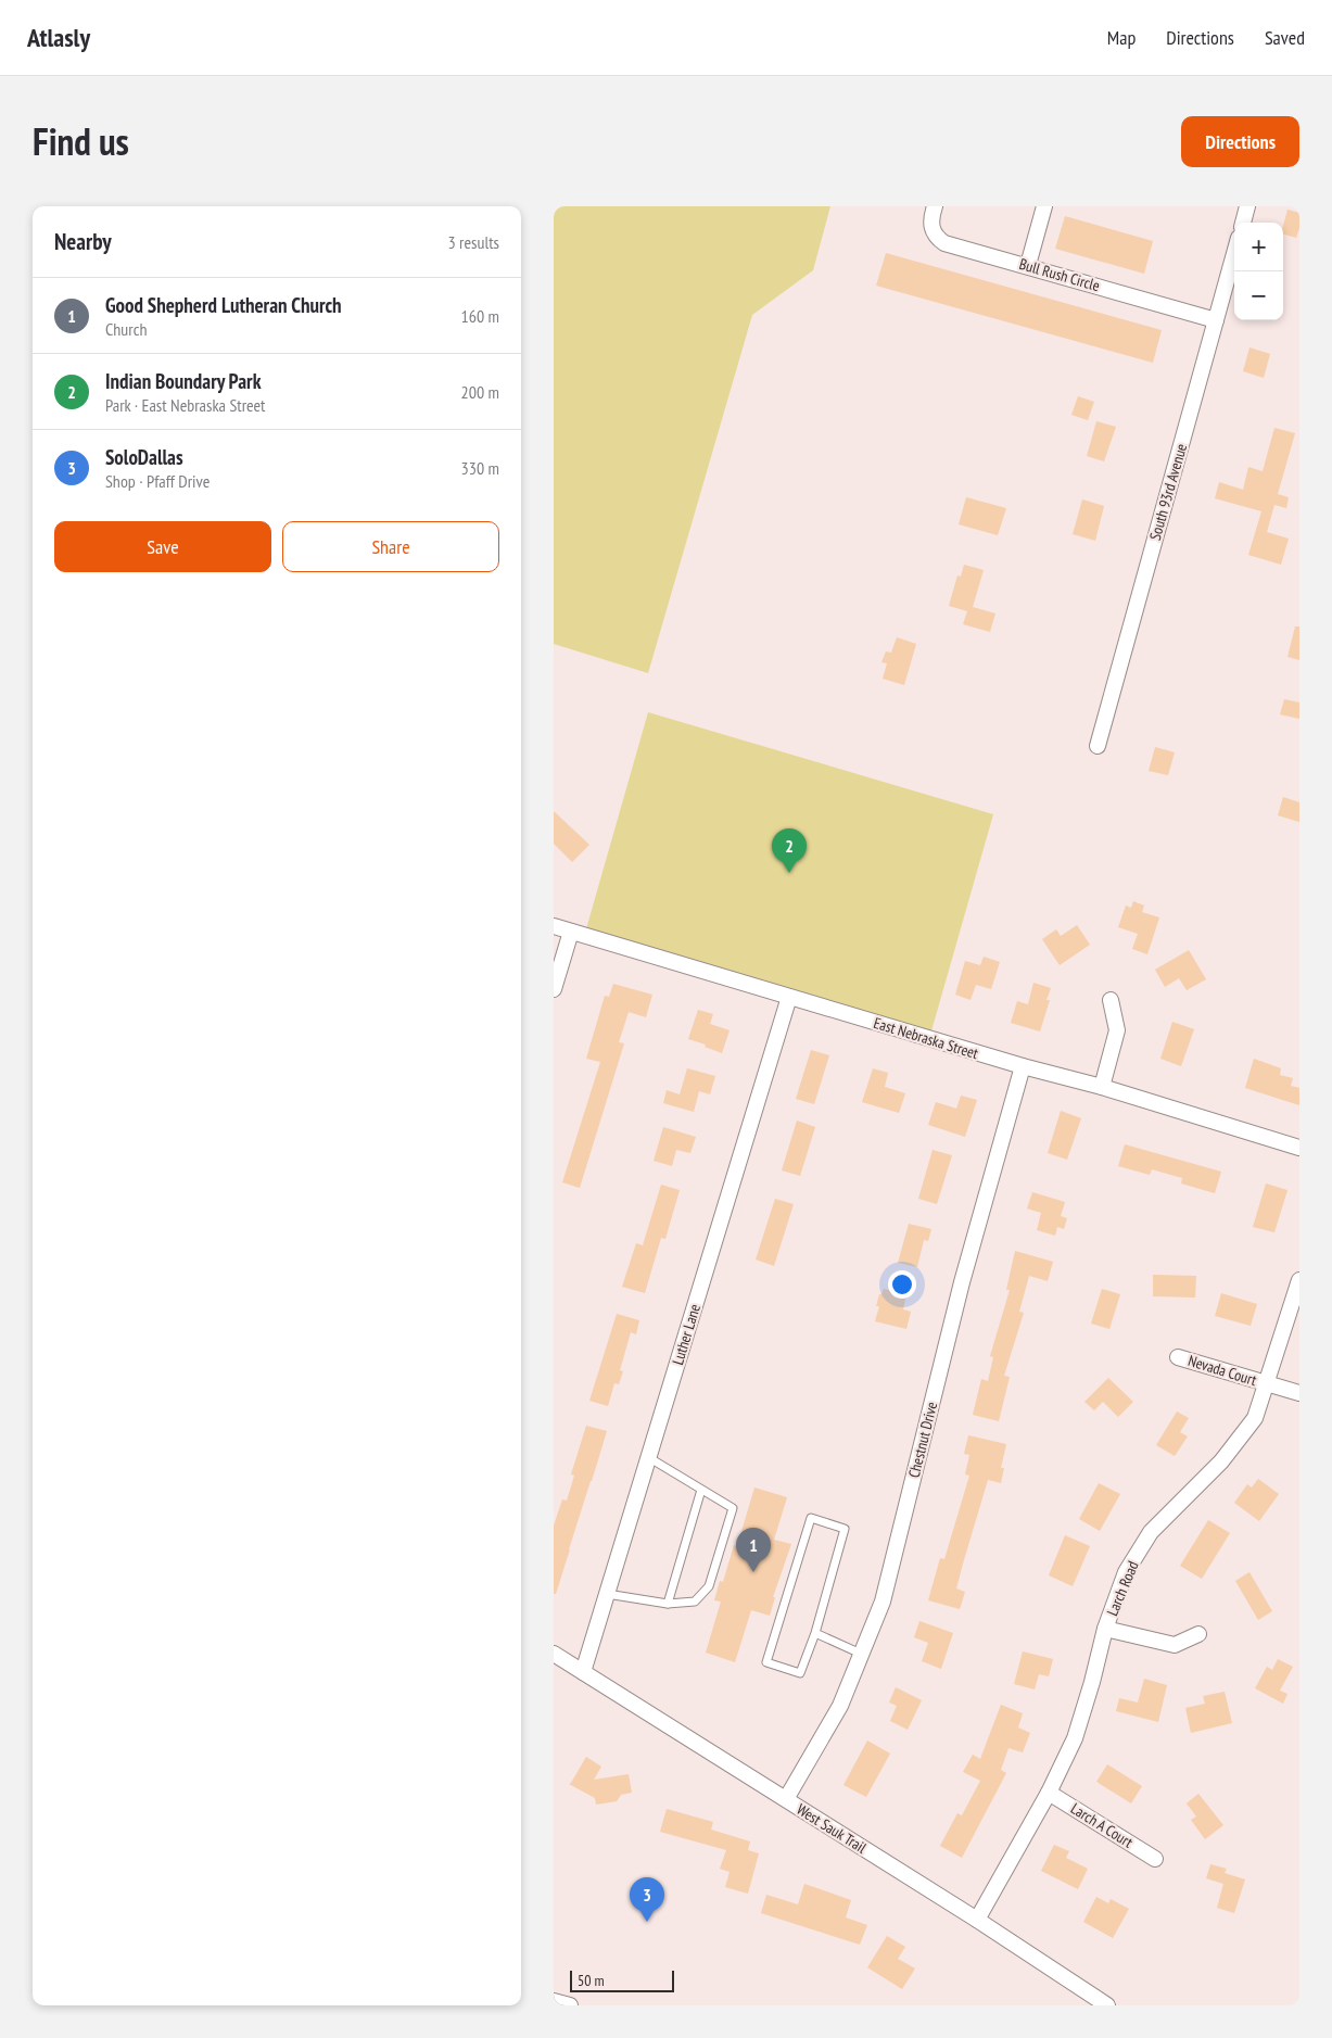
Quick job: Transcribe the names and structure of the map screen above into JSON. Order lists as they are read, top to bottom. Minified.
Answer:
{"streets":{"street":["Bull Rush Circle","South 93rd Avenue","East Nebraska Street","Luther Lane","Nevada Court","Chestnut Drive","Larch Road","Larch A Court","West Sauk Trail"]},"crossings":[["Bull Rush Circle","South 93rd Avenue"],["East Nebraska Street","Luther Lane"],["East Nebraska Street","Chestnut Drive"],["Luther Lane","West Sauk Trail"],["Nevada Court","Larch Road"],["Chestnut Drive","West Sauk Trail"],["Larch Road","Larch A Court"],["Larch Road","West Sauk Trail"]],"scale_bar":"50 m","page":{"header":"Atlasly","nav":["Map","Directions","Saved"],"title":"Find us","buttons":["Directions",["Save","Share"]],"heading":["Nearby","3 results"],"map_buttons":["+","−"],"list":[{"mark":"1","name":"Good Shepherd Lutheran Church","note":"Church","value":"160 m"},{"mark":"2","name":"Indian Boundary Park","note":"Park · East Nebraska Street","value":"200 m"},{"mark":"3","name":"SoloDallas","note":"Shop · Pfaff Drive","value":"330 m"}],"pins":["2","1","3"],"scale":"50 m"}}
